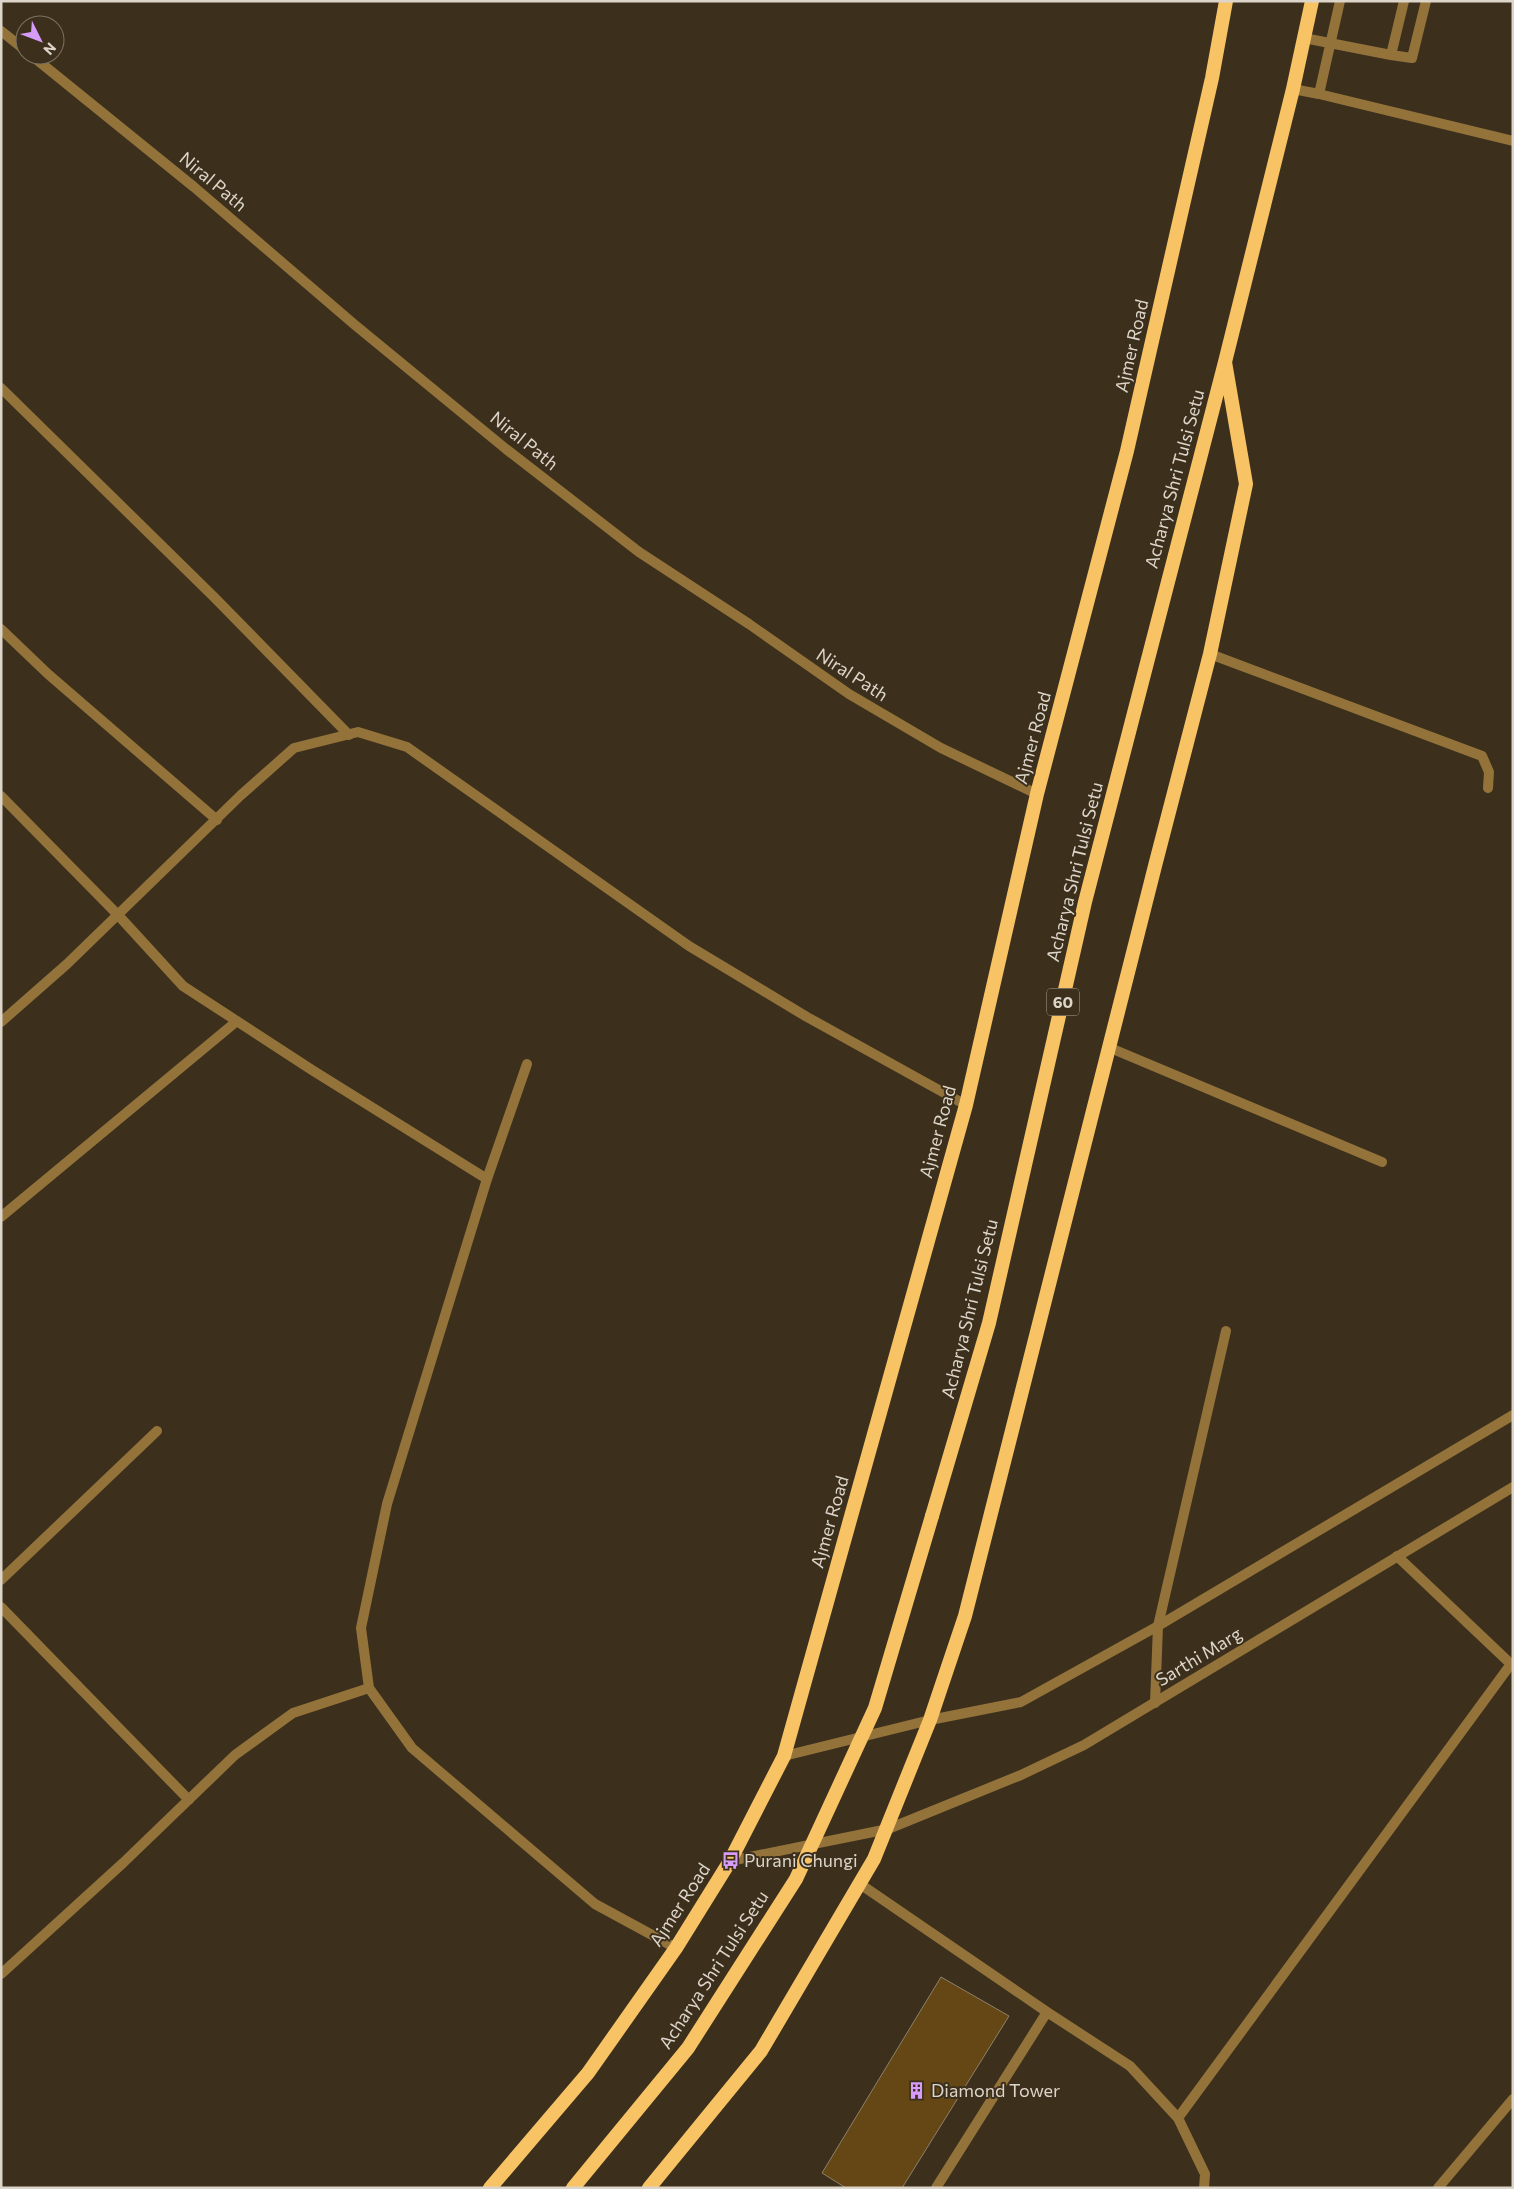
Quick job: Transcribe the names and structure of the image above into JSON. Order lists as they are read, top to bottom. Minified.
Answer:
{"streets":{"highway":["Ajmer Road","Acharya Shri Tulsi Setu","60"],"street":["Niral Path","Sarthi Marg"]},"crossings":[["Niral Path","Ajmer Road"],["Ajmer Road","Sarthi Marg"]],"places":{"bus stop":["Purani Chungi"],"building":["Diamond Tower"]},"north":"bottom right"}
